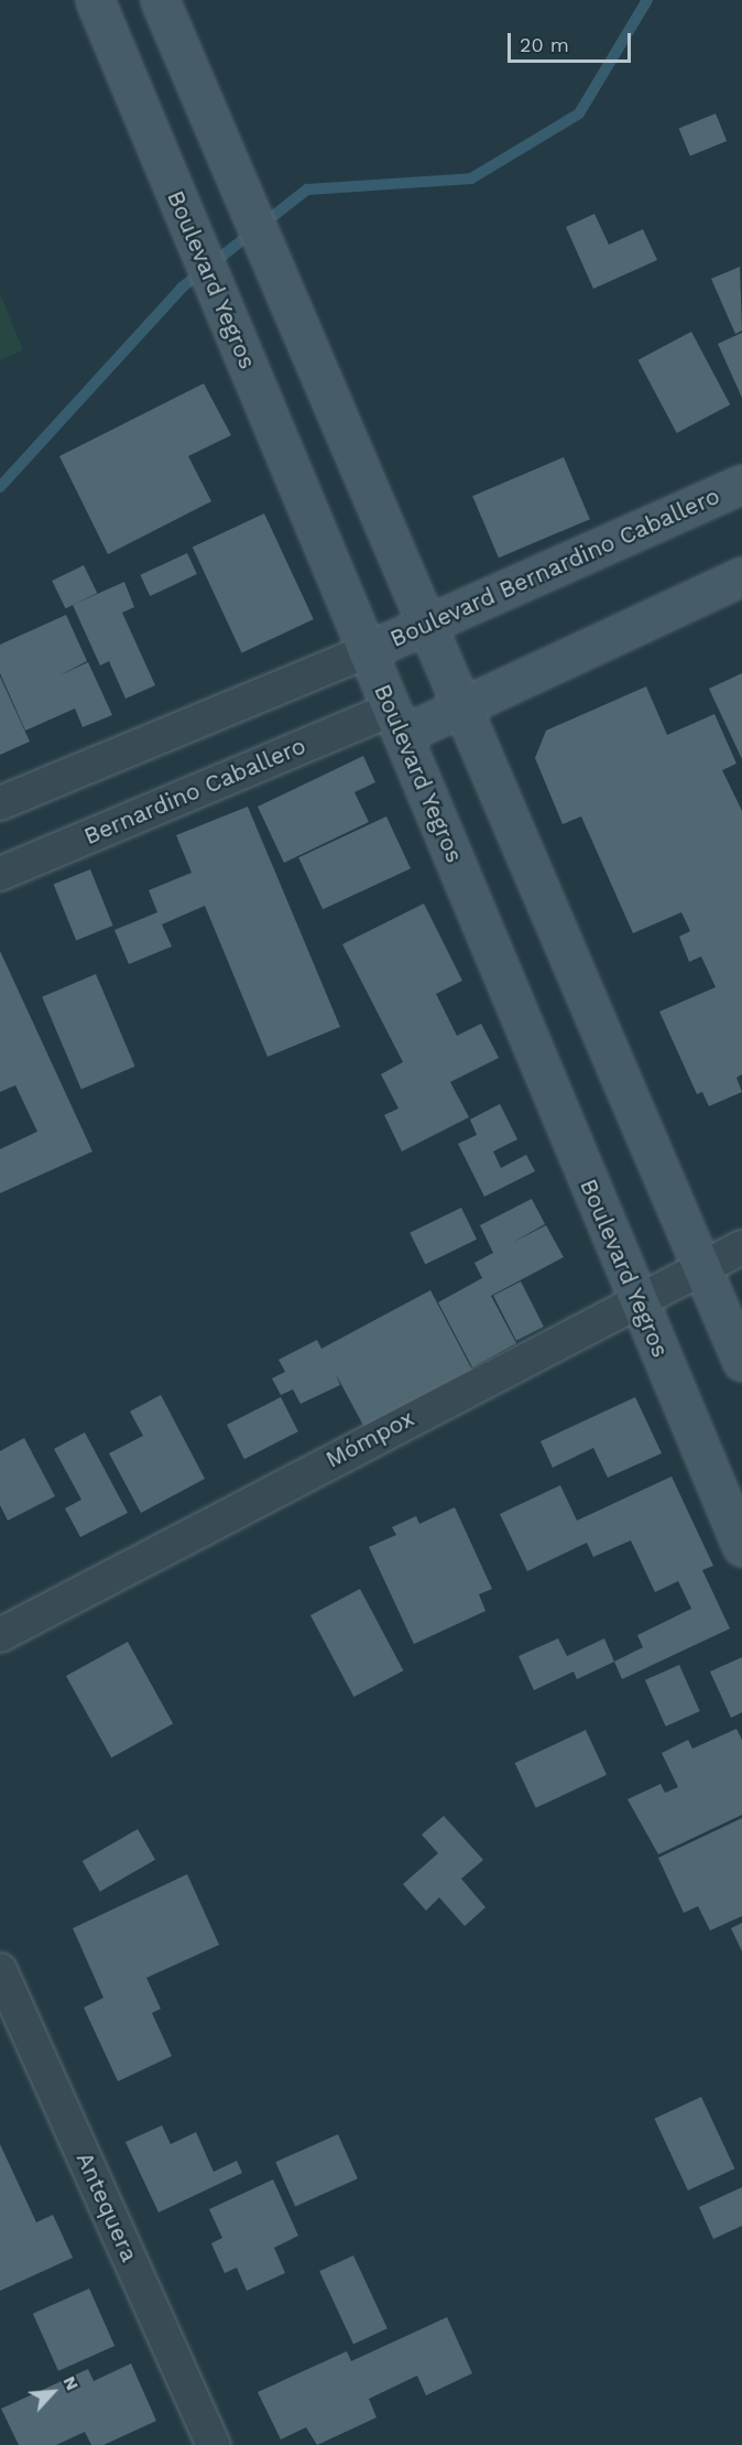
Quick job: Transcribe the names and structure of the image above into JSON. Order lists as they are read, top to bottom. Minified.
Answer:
{"streets":{"main road":["Boulevard Yegros","Boulevard Bernardino Caballero"],"street":["Bernardino Caballero","Mómpox","Antequera"]},"crossings":[["Boulevard Yegros","Boulevard Bernardino Caballero"],["Boulevard Yegros","Bernardino Caballero"],["Boulevard Yegros","Mómpox"]],"scale_bar":"20 m","north":"top right"}
